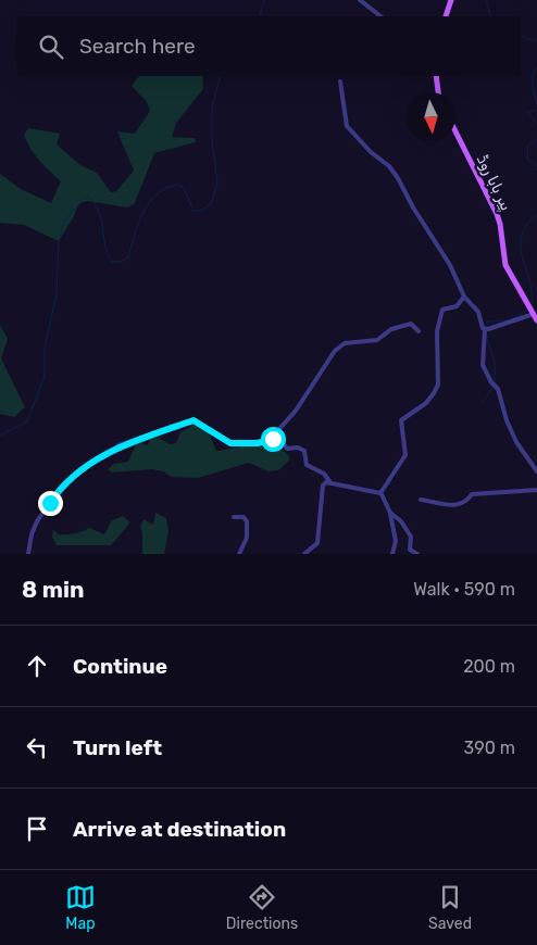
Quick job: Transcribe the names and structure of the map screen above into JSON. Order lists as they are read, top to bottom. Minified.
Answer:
{"streets":{"main road":["پیر بابا روڈ"]},"north":"bottom","page":{"search":"Search here","heading":["8 min","Walk · 590 m"],"list":[["Continue","200 m"],["Turn left","390 m"],"Arrive at destination"],"nav":["Map","Directions","Saved"]}}
